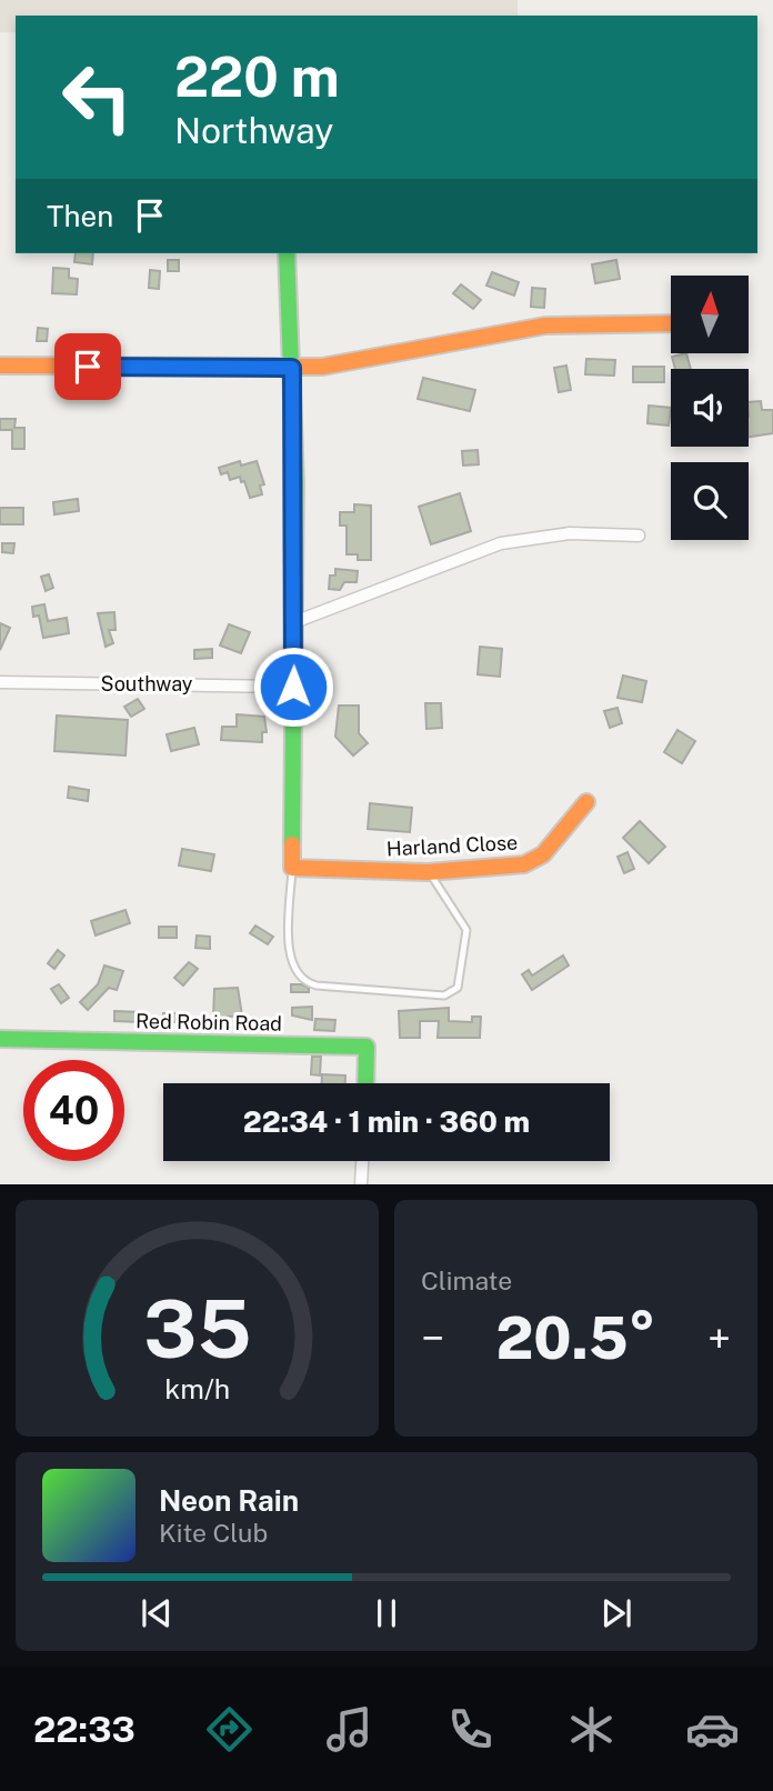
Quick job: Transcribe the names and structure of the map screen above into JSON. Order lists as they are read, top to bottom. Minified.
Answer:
{"streets":{"street":["Southway","Harland Close","Red Robin Road"]},"north":"top","page":{"turn":["220 m","Northway"],"then":"Then","limit":"40","trip":"22:34 · 1 min · 360 m","tile":"Climate","heat":["−","20.5°","+"],"song":["Neon Rain","Kite Club"],"tabs":"22:33","gauge":["35","km/h"]}}
